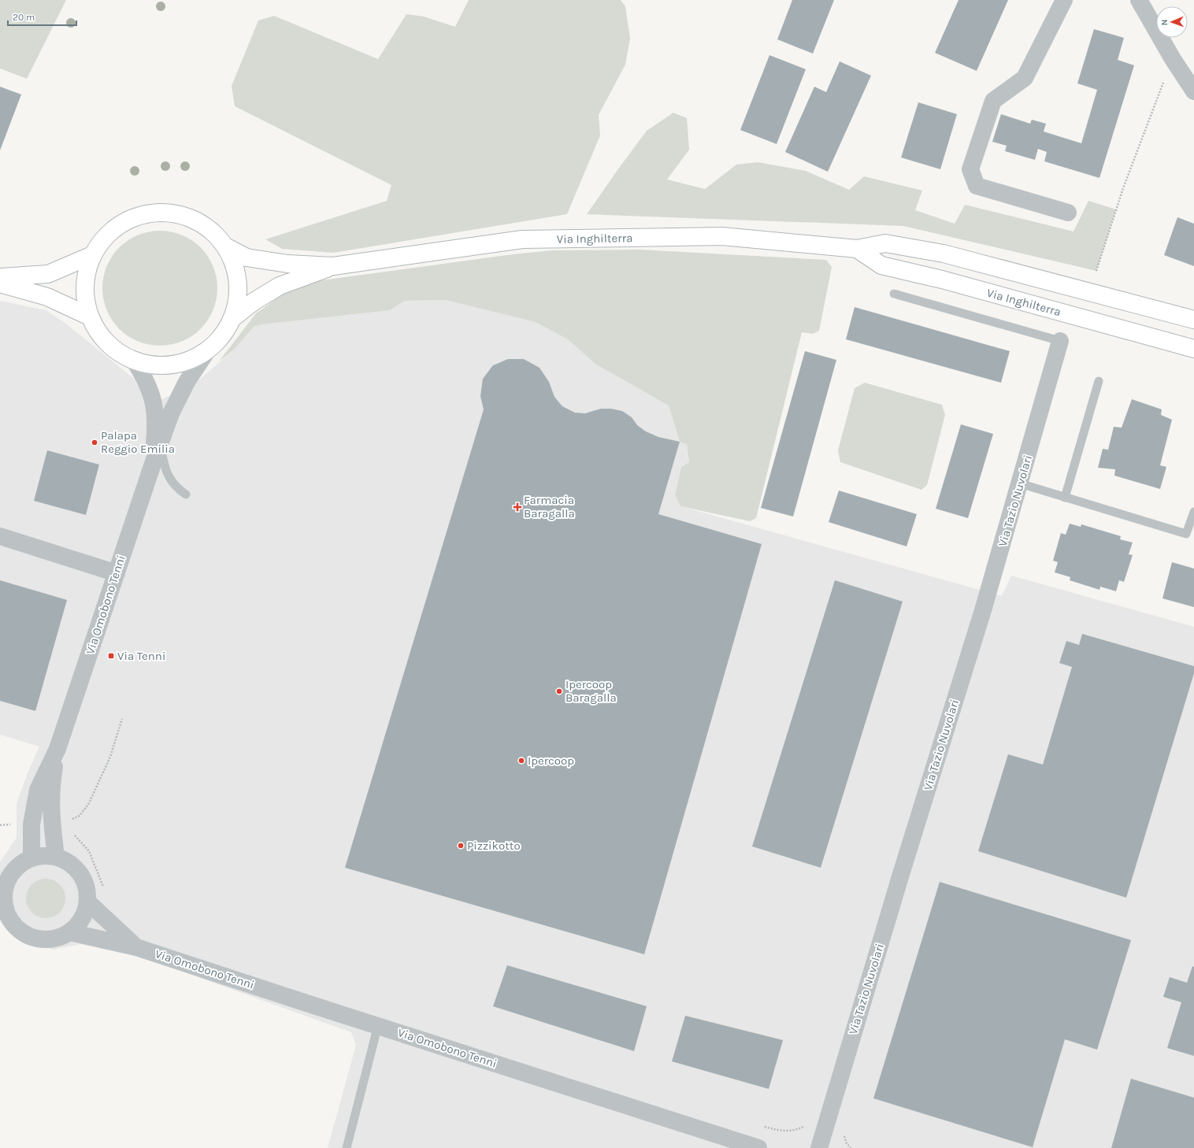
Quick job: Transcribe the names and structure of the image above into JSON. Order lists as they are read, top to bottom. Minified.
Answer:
{"streets":{"main road":["Via Inghilterra"],"street":["Via Tazio Nuvolari","Via Omobono Tenni"]},"crossings":[["Via Inghilterra","Via Omobono Tenni"]],"places":{"other":["Palapa Reggio Emilia","Ipercoop Baragalla","Ipercoop","Pizzikotto"],"health":["Farmacia Baragalla"],"transit":["Via Tenni"]},"scale_bar":"20 m","north":"left"}
